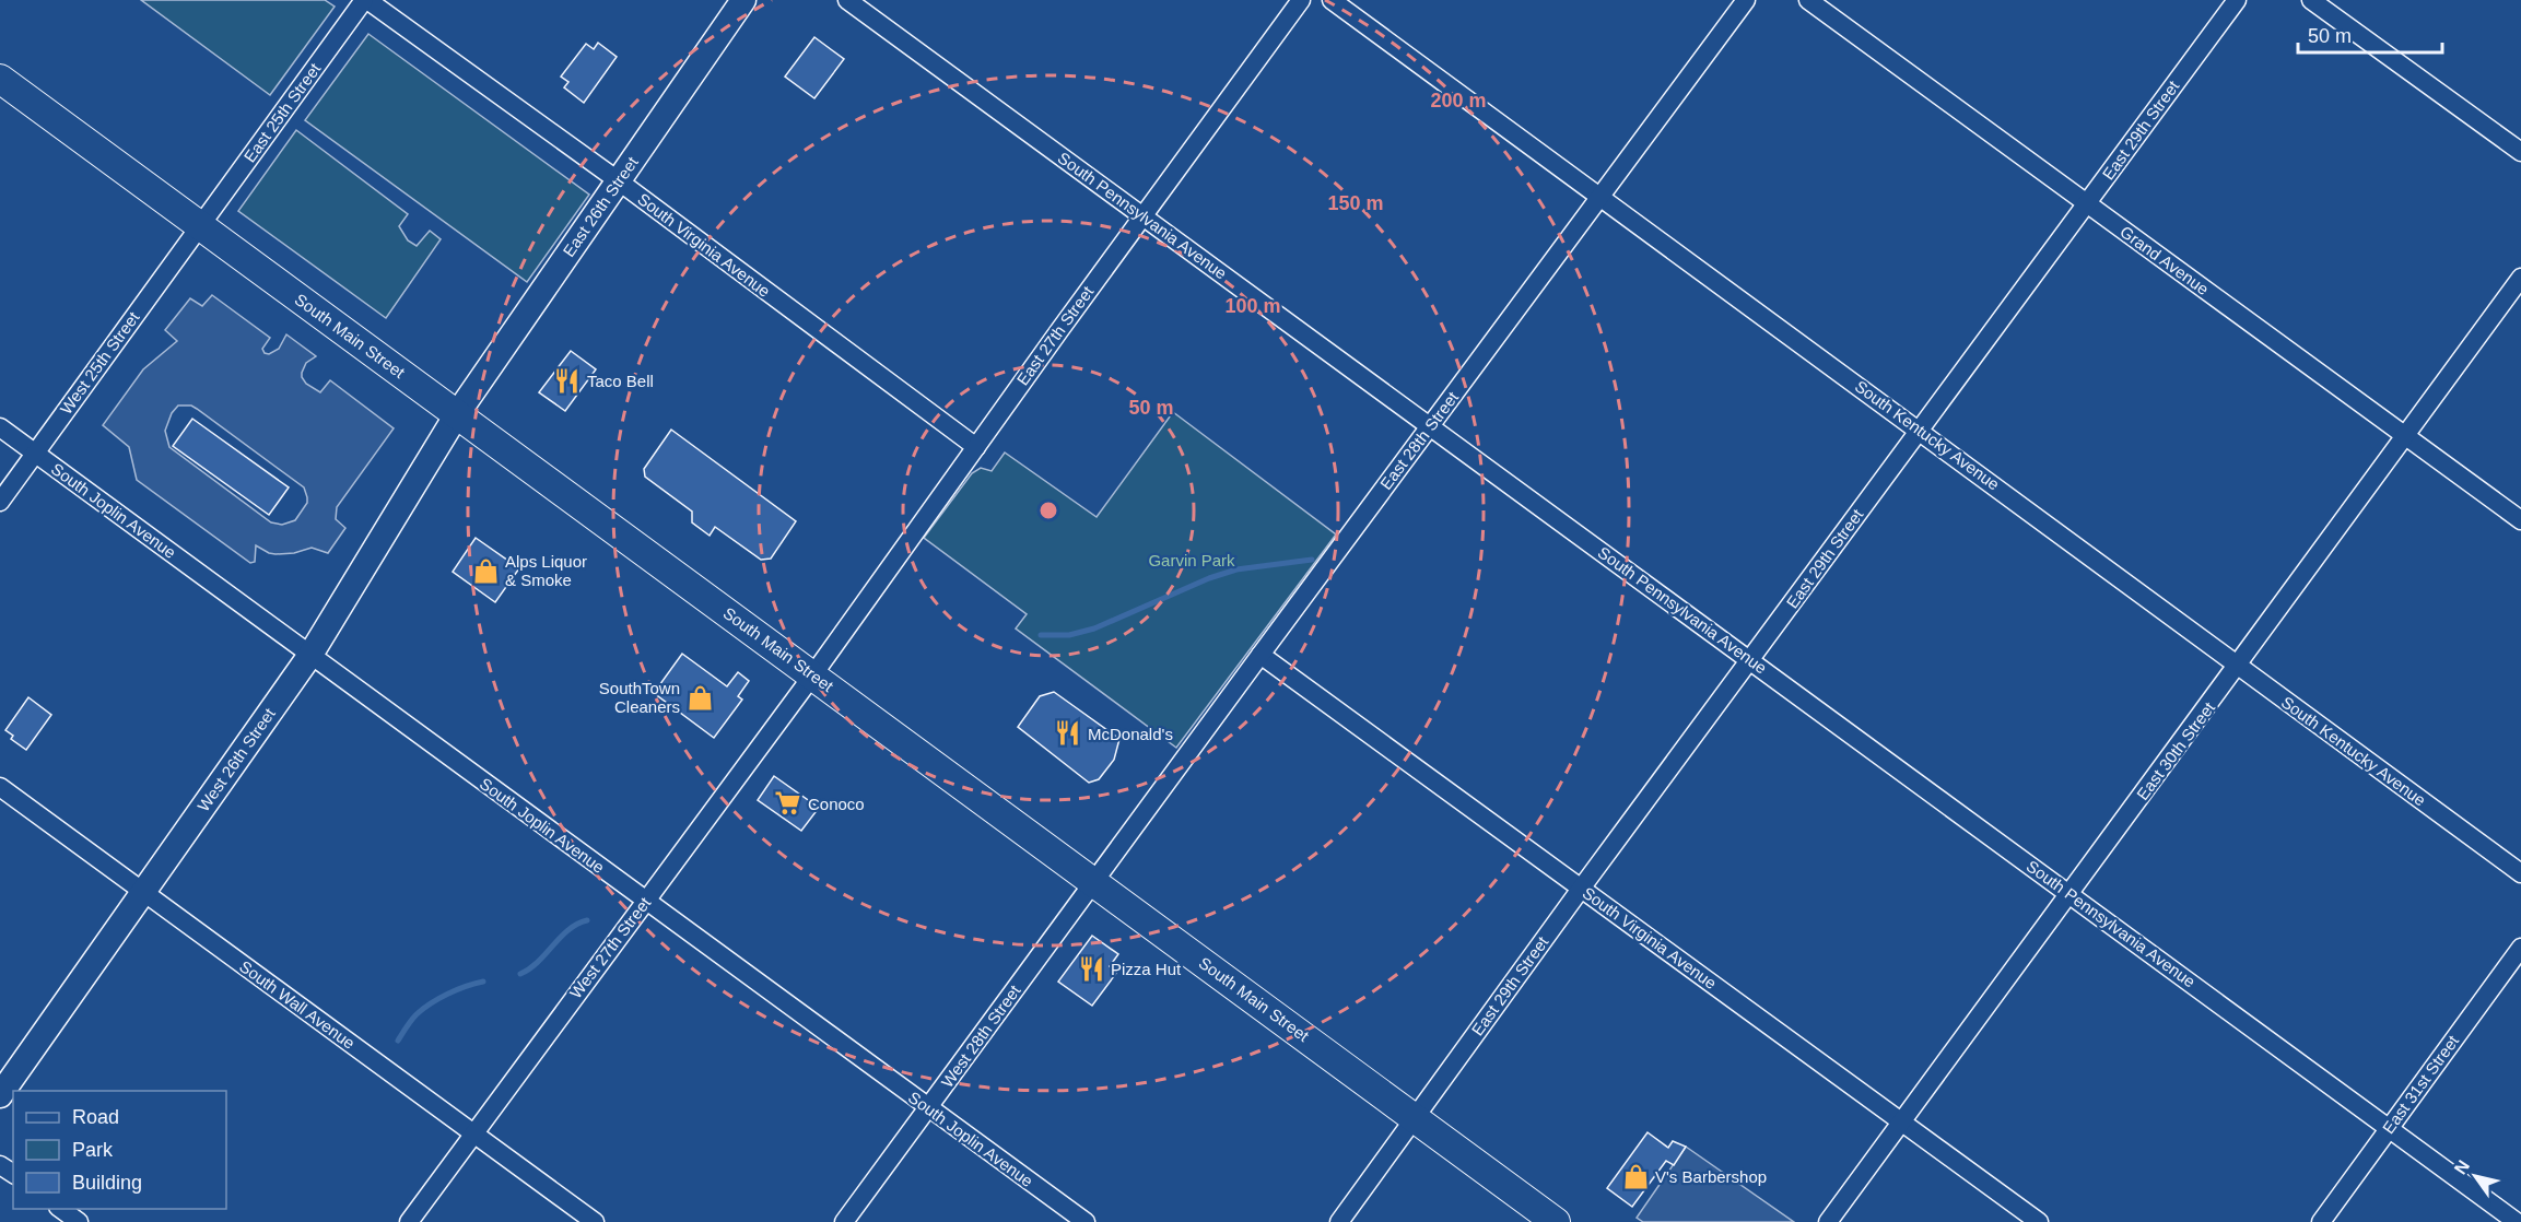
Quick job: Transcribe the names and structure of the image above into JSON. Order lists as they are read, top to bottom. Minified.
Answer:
{"streets":{"main road":["East 26th Street","South Main Street","West 26th Street"],"street":["East 25th Street","East 29th Street","South Pennsylvania Avenue","South Virginia Avenue","Grand Avenue","East 27th Street","West 25th Street","South Kentucky Avenue","East 28th Street","South Joplin Avenue","East 30th Street","West 27th Street","South Wall Avenue","West 28th Street","East 31st Street"]},"crossings":[["East 25th Street","South Virginia Avenue"],["East 25th Street","South Main Street"],["East 25th Street","West 25th Street"],["East 29th Street","South Pennsylvania Avenue"],["East 29th Street","South Virginia Avenue"],["East 29th Street","Grand Avenue"],["East 29th Street","South Main Street"],["East 29th Street","South Kentucky Avenue"],["East 26th Street","South Virginia Avenue"],["East 26th Street","South Main Street"],["East 26th Street","West 26th Street"],["South Pennsylvania Avenue","East 27th Street"],["South Pennsylvania Avenue","East 28th Street"],["South Pennsylvania Avenue","East 30th Street"],["South Pennsylvania Avenue","East 31st Street"],["South Virginia Avenue","East 27th Street"],["South Virginia Avenue","East 28th Street"],["South Virginia Avenue","East 30th Street"],["Grand Avenue","East 30th Street"],["South Main Street","East 27th Street"],["South Main Street","West 25th Street"],["South Main Street","East 28th Street"],["South Main Street","West 26th Street"],["South Main Street","West 27th Street"],["South Main Street","West 28th Street"],["East 27th Street","West 27th Street"],["West 25th Street","South Joplin Avenue"],["South Kentucky Avenue","East 28th Street"],["South Kentucky Avenue","East 30th Street"],["East 28th Street","West 28th Street"],["South Joplin Avenue","West 26th Street"],["South Joplin Avenue","West 27th Street"],["South Joplin Avenue","West 28th Street"],["West 26th Street","South Wall Avenue"],["West 27th Street","South Wall Avenue"]],"parks":["Garvin Park"],"places":{"restaurant":["Taco Bell","McDonald's","Pizza Hut"],"shop":["Alps Liquor & Smoke","SouthTown Cleaners","V's Barbershop"],"supermarket":["Conoco"]},"legend":["Road","Park","Building"],"scale_bar":"50 m","north":"top left","rings":["200 m","150 m","100 m","50 m"]}
